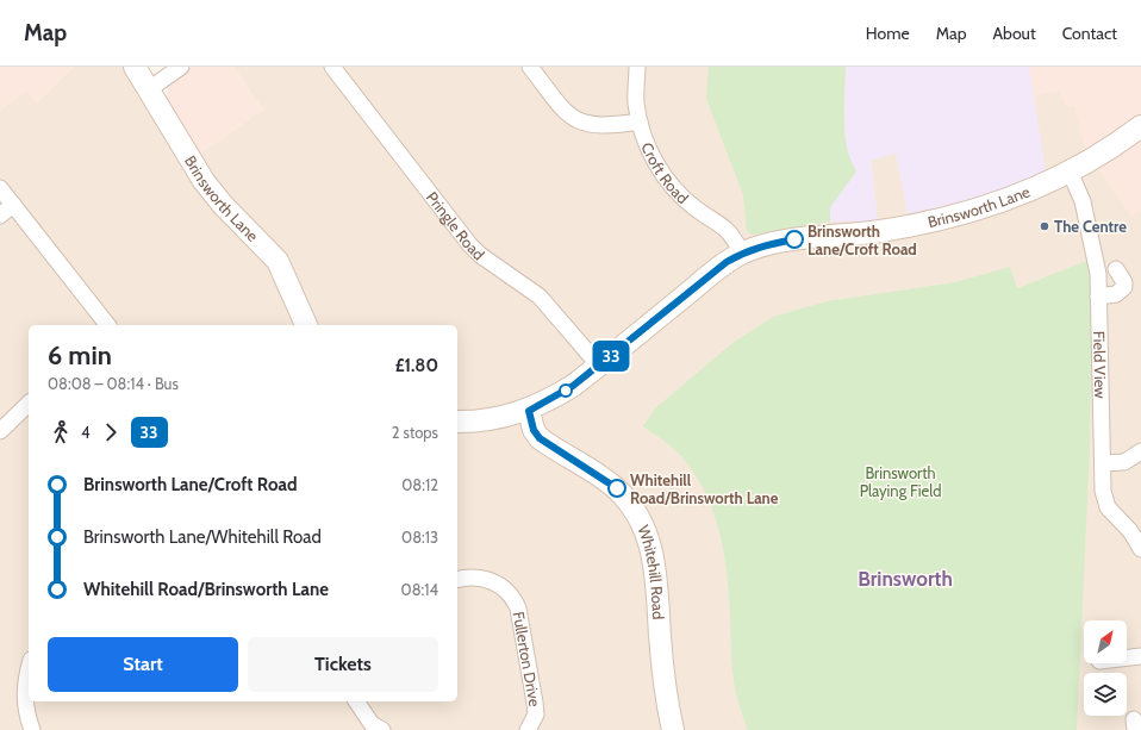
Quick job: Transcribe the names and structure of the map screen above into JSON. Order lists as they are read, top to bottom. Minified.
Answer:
{"streets":{"street":["Croft Road","Brinsworth Lane","Pringle Road","Field View","Whitehill Road","Fullerton Drive"]},"crossings":[["Croft Road","Brinsworth Lane"],["Brinsworth Lane","Pringle Road"],["Brinsworth Lane","Field View"],["Brinsworth Lane","Whitehill Road"]],"districts":["Brinsworth"],"parks":["Brinsworth Playing Field"],"places":["The Centre","Brinsworth Lane/Croft Road","Whitehill Road/Brinsworth Lane"],"lines":["bus line 33"],"north":"top right","page":{"header":"Map","nav":["Home","Map","About","Contact"],"on_map":"33","heading":["6 min","08:08 – 08:14 · Bus","£1.80"],"legs":["4","33","2 stops"],"list":[{"name":"Brinsworth Lane/Croft Road","value":"08:12"},{"name":"Brinsworth Lane/Whitehill Road","value":"08:13"},{"name":"Whitehill Road/Brinsworth Lane","value":"08:14"}],"buttons":["Start","Tickets"]}}
